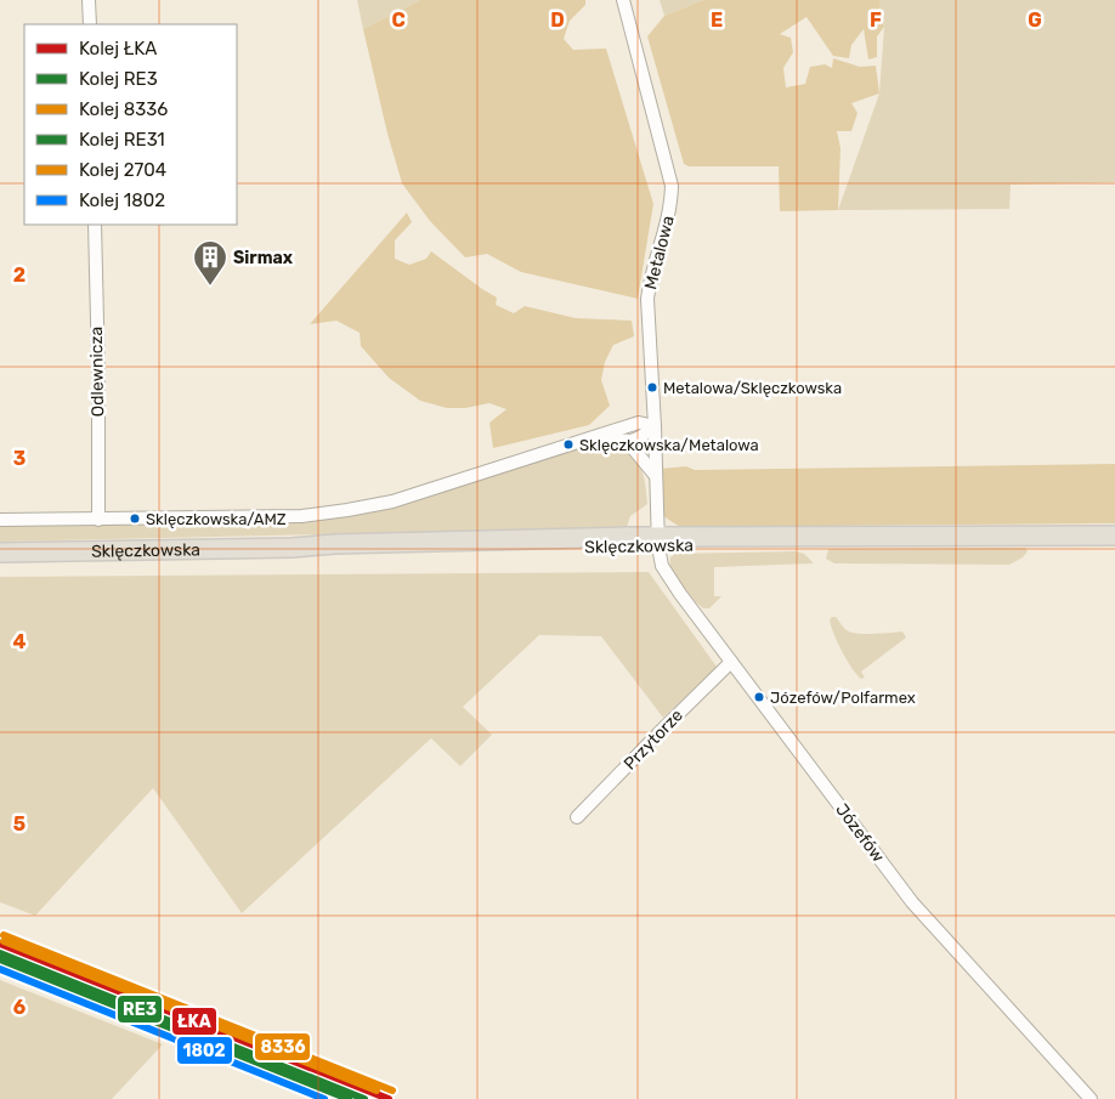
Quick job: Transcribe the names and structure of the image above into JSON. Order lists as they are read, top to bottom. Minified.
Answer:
{"streets":{"main road":["Sklęczkowska"],"street":["Metalowa","Odlewnicza","Przytorze","Józefów"]},"crossings":[["Metalowa","Sklęczkowska"],["Metalowa","Józefów"],["Sklęczkowska","Józefów"],["Przytorze","Józefów"]],"places":{"building":["Sirmax"],"other":["Metalowa/Sklęczkowska","Sklęczkowska/Metalowa","Sklęczkowska/AMZ","Józefów/Polfarmex"]},"lines":["rail line 8336","rail line 2704","rail line ŁKA","rail line RE3","rail line RE31","rail line 1802"],"legend":["Kolej ŁKA","Kolej RE3","Kolej 8336","Kolej RE31","Kolej 2704","Kolej 1802"],"grid":{"columns":["C","D","E","F","G"],"rows":["2","3","4","5","6"]}}
